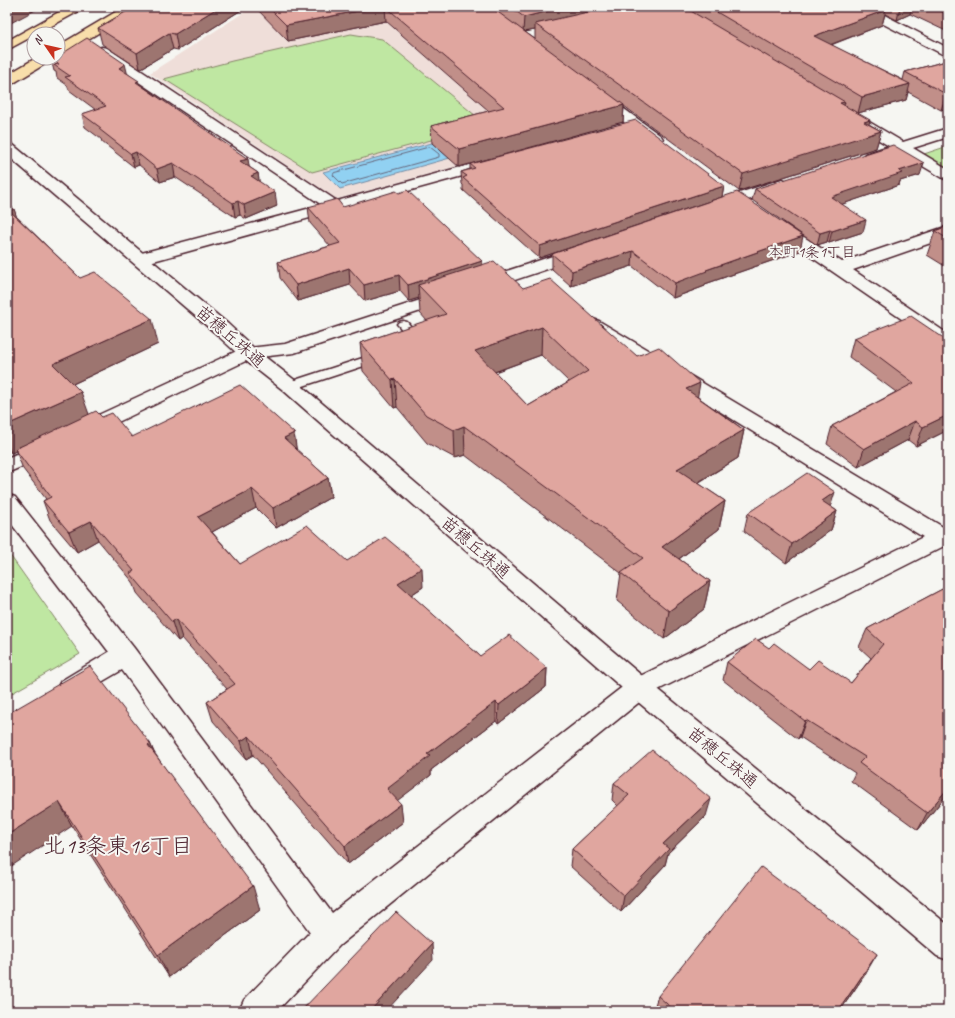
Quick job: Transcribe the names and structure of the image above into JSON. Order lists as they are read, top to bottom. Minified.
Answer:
{"streets":{"street":["苗穂丘珠通"]},"districts":["本町1条1丁目","北13条東16丁目"],"north":"top left"}
